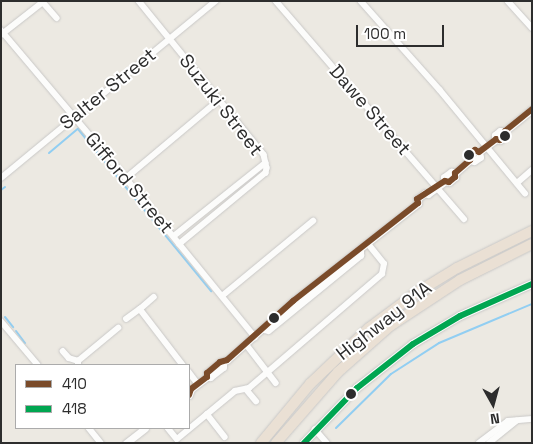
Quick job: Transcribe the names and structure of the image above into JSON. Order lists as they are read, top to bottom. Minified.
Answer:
{"streets":{"highway":["Highway 91A"],"street":["Salter Street","Suzuki Street","Dawe Street","Gifford Street"]},"crossings":[["Salter Street","Suzuki Street"],["Salter Street","Gifford Street"]],"lines":["transit line 410","transit line 418"],"legend":["410","418"],"scale_bar":"100 m","north":"bottom"}
